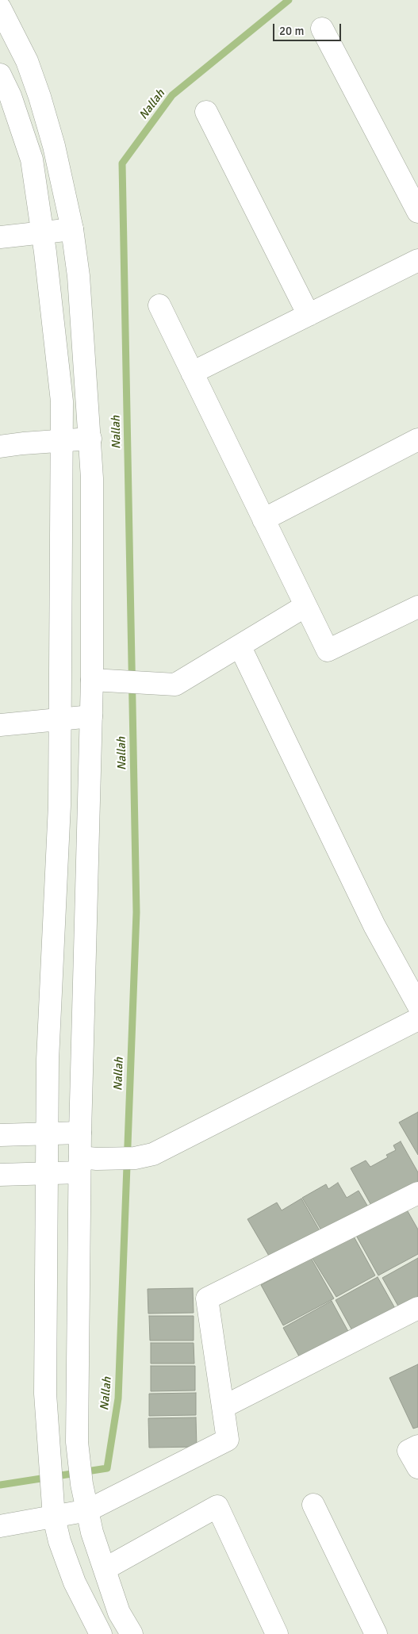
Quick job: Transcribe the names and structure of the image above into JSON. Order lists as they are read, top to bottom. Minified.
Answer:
{"water":["Nallah"],"scale_bar":"20 m"}
